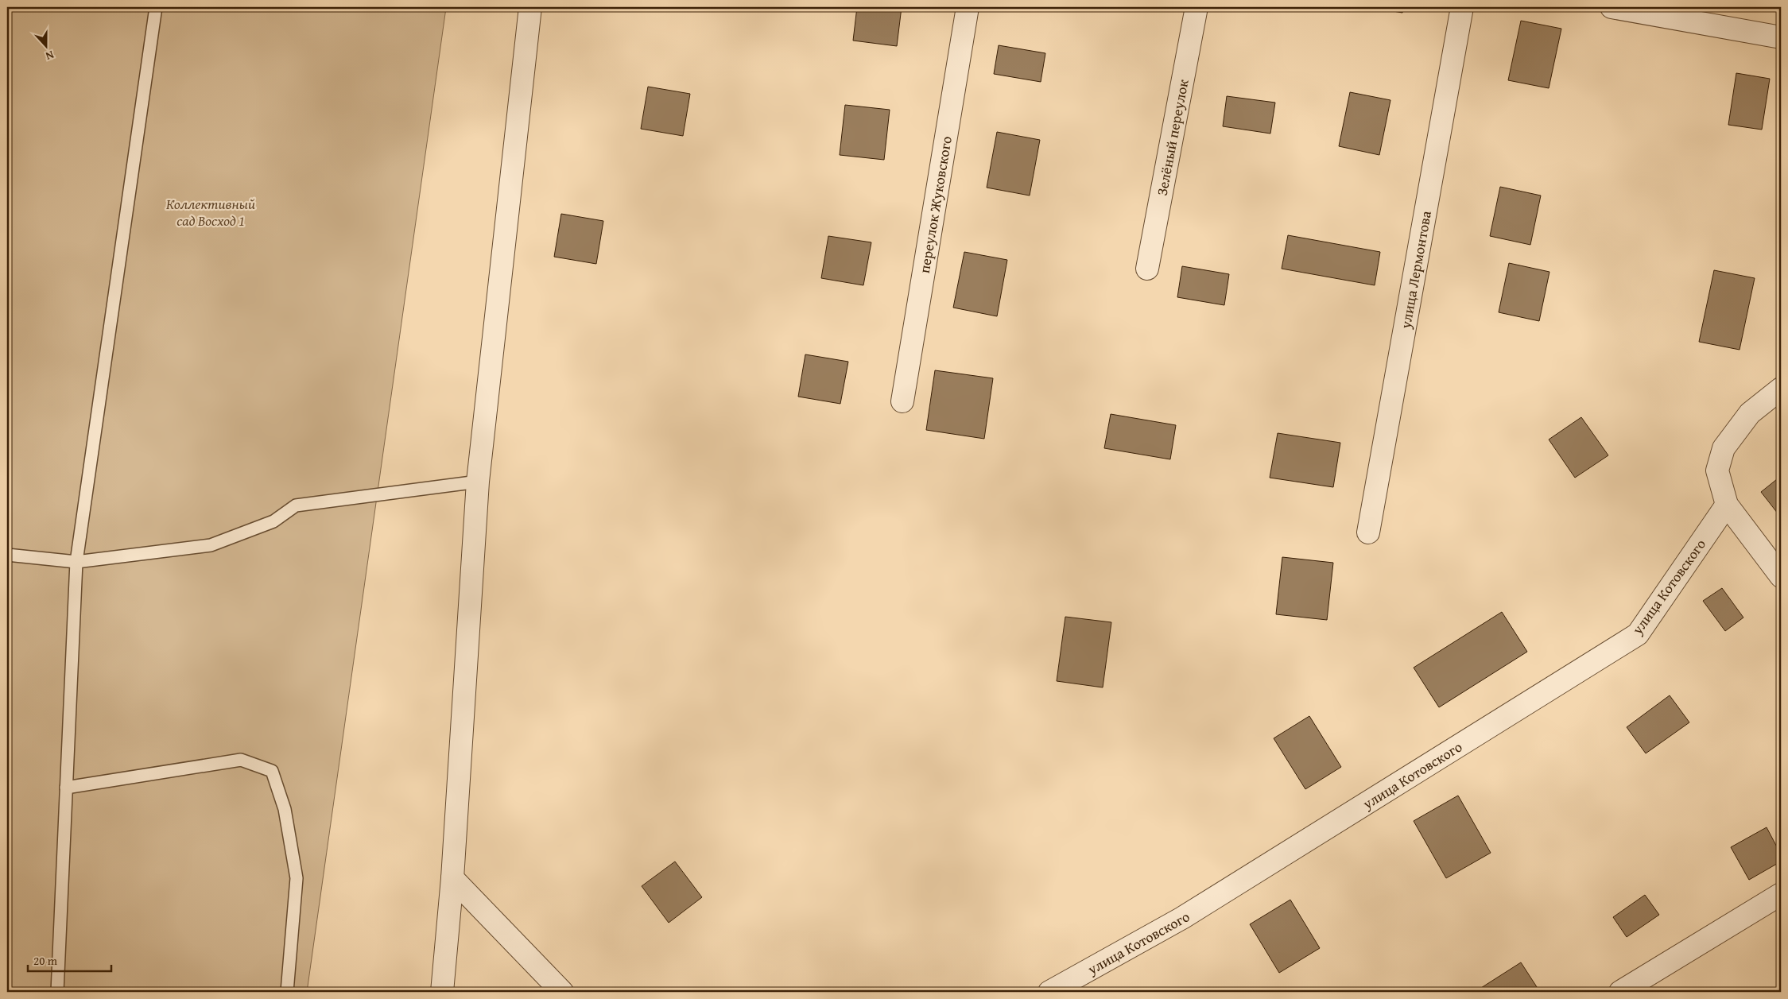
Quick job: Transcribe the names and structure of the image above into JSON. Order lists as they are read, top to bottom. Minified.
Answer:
{"streets":{"street":["Зелёный переулок","переулок Жуковского","улица Лермонтова","улица Котовского"]},"parks":["Коллективный сад Восход 1"],"scale_bar":"20 m","north":"bottom"}
